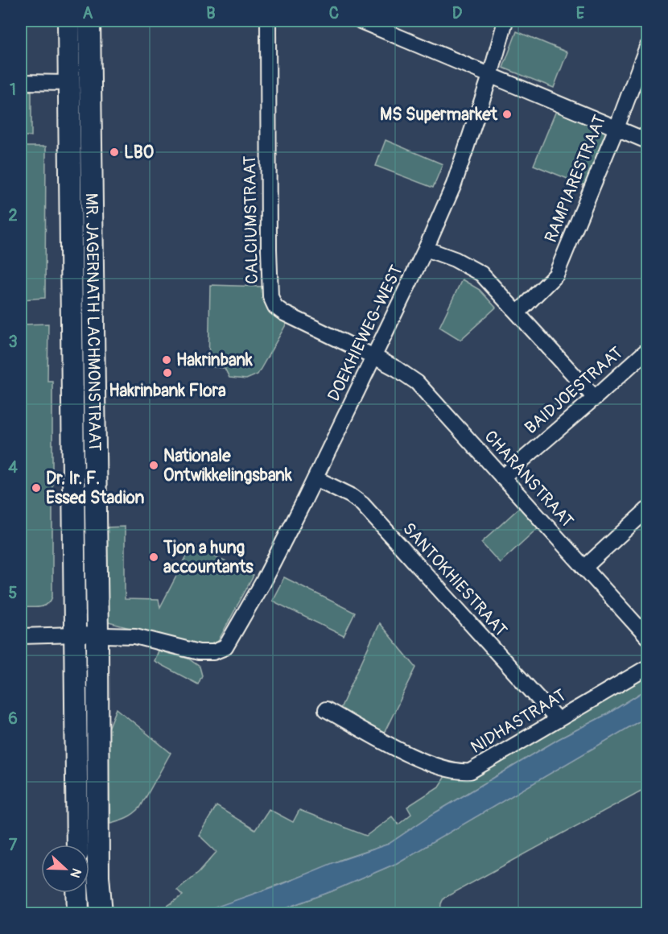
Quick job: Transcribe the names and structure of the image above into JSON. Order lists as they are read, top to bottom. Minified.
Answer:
{"streets":{"main road":["MR. JAGERNATH LACHMONSTRAAT"],"street":["RAMPIARESTRAAT","CALCIUMSTRAAT","DOEKHIEWEG-WEST","BAIDJOESTRAAT","CHARANSTRAAT","SANTOKHIESTRAAT","NIDHASTRAAT"]},"crossings":[["CALCIUMSTRAAT","DOEKHIEWEG-WEST"],["CALCIUMSTRAAT","CHARANSTRAAT"],["MR. JAGERNATH LACHMONSTRAAT","DOEKHIEWEG-WEST"],["DOEKHIEWEG-WEST","CHARANSTRAAT"],["DOEKHIEWEG-WEST","SANTOKHIESTRAAT"],["BAIDJOESTRAAT","CHARANSTRAAT"],["SANTOKHIESTRAAT","NIDHASTRAAT"]],"places":["MS Supermarket","LBO","Hakrinbank","Hakrinbank Flora","Nationale Ontwikkelingsbank","Dr. Ir. F. Essed Stadion","Tjon a hung accountants"],"north":"right","grid":{"columns":["A","B","C","D","E"],"rows":["1","2","3","4","5","6","7"]}}
